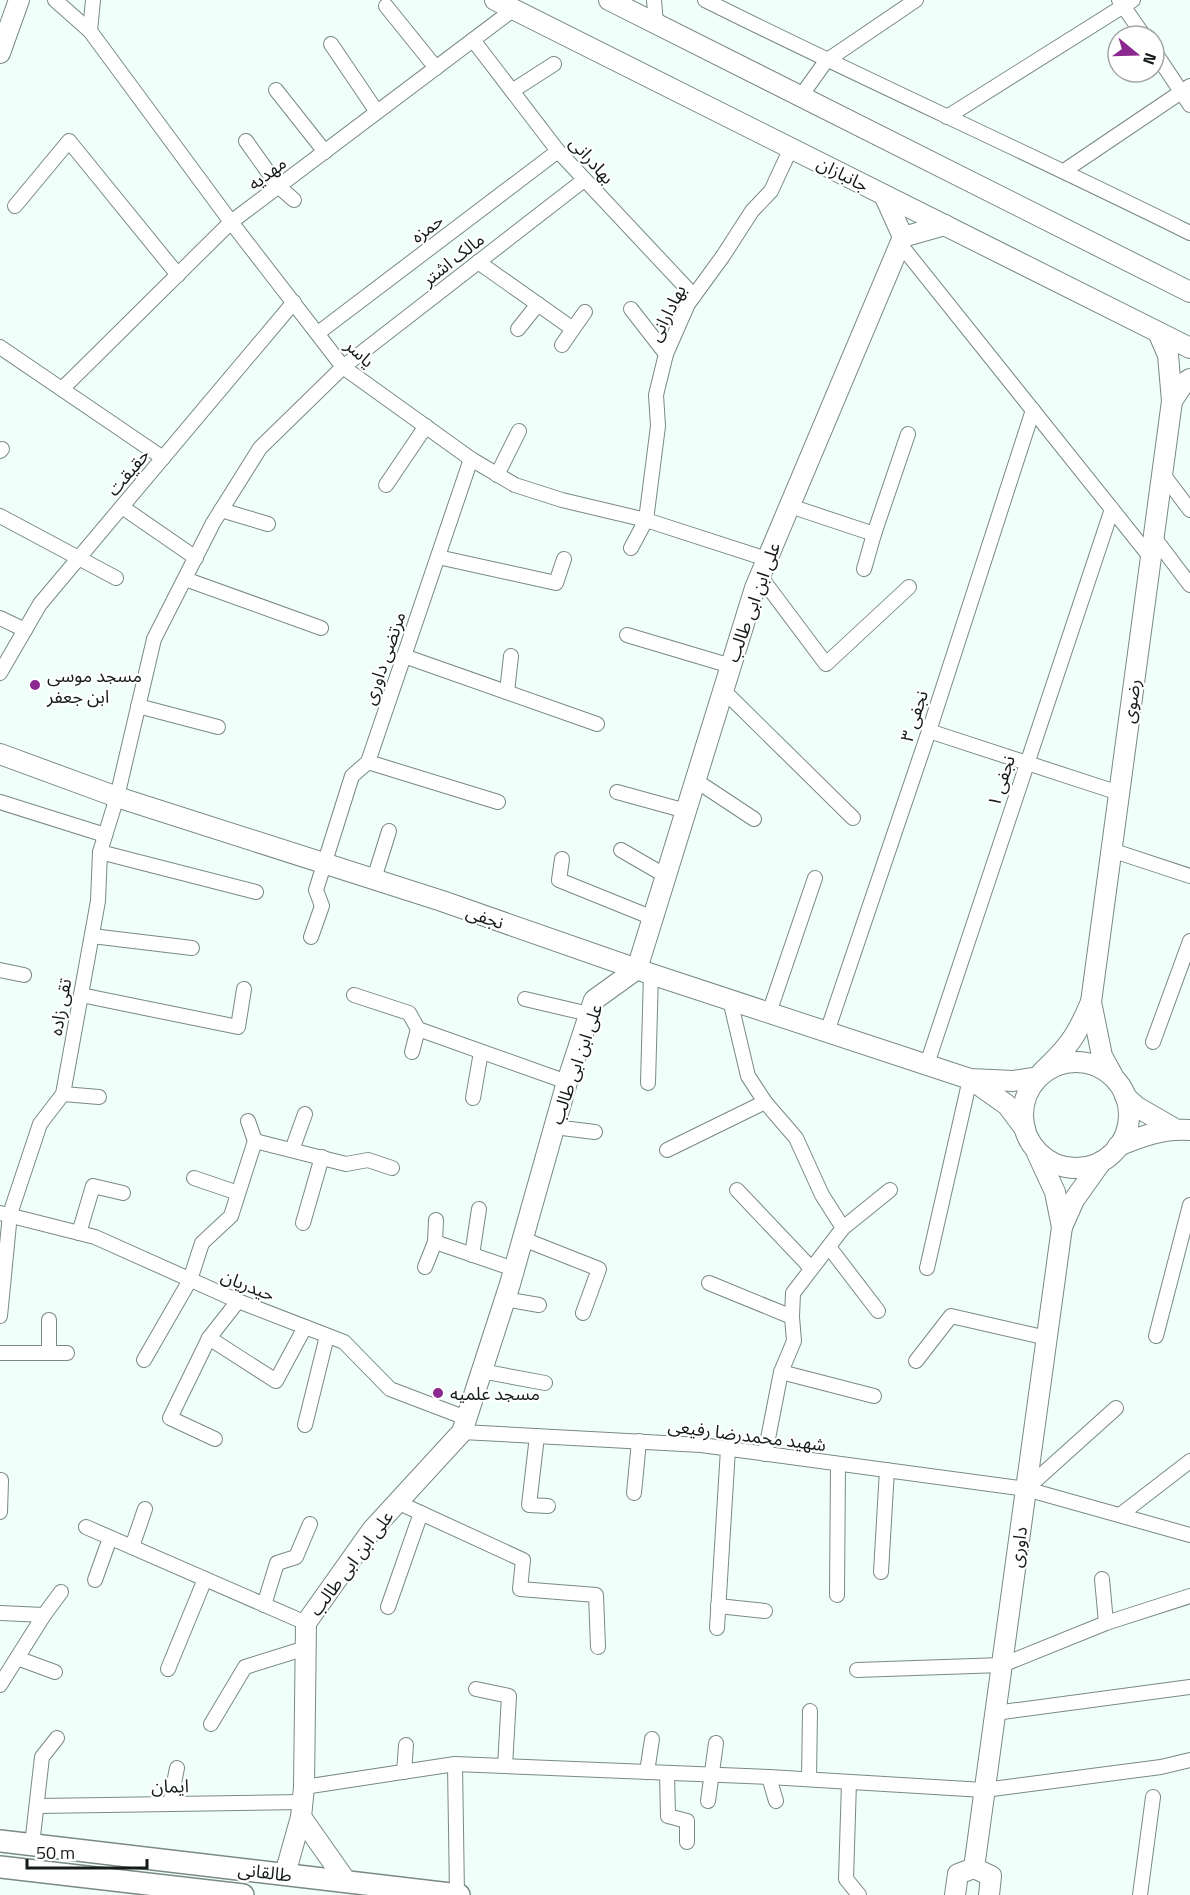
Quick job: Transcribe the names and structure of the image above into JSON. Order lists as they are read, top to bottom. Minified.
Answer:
{"streets":{"main road":["طالقانی"],"street":["بهادرانی","مهدیه","جانبازان","حمزه","مالک اشتر","بهادارانی","یاسر","حقیقت","علی ابن ابی طالب","مرتضی داوری","رضوی","نجفی ۳","نجفی ۱","نجفی","تقی زاده","حیدریان","شهید محمدرضا رفیعی","داوری","ایمان"]},"crossings":[["بهادرانی","مهدیه"],["بهادرانی","حمزه"],["بهادرانی","مالک اشتر"],["بهادرانی","بهادارانی"],["مهدیه","جانبازان"],["مهدیه","یاسر"],["جانبازان","بهادارانی"],["جانبازان","رضوی"],["حمزه","یاسر"],["مالک اشتر","یاسر"],["مالک اشتر","تقی زاده"],["بهادارانی","یاسر"],["یاسر","حقیقت"],["یاسر","علی ابن ابی طالب"],["یاسر","مرتضی داوری"],["علی ابن ابی طالب","نجفی"],["علی ابن ابی طالب","حیدریان"],["علی ابن ابی طالب","شهید محمدرضا رفیعی"],["علی ابن ابی طالب","ایمان"],["علی ابن ابی طالب","طالقانی"],["مرتضی داوری","نجفی"],["نجفی ۳","نجفی"],["نجفی ۱","نجفی"],["نجفی","تقی زاده"],["تقی زاده","حیدریان"],["حیدریان","شهید محمدرضا رفیعی"],["شهید محمدرضا رفیعی","داوری"],["داوری","ایمان"]],"places":["مسجد موسی ابن جعفر","مسجد علمیه"],"scale_bar":"50 m","north":"right"}
